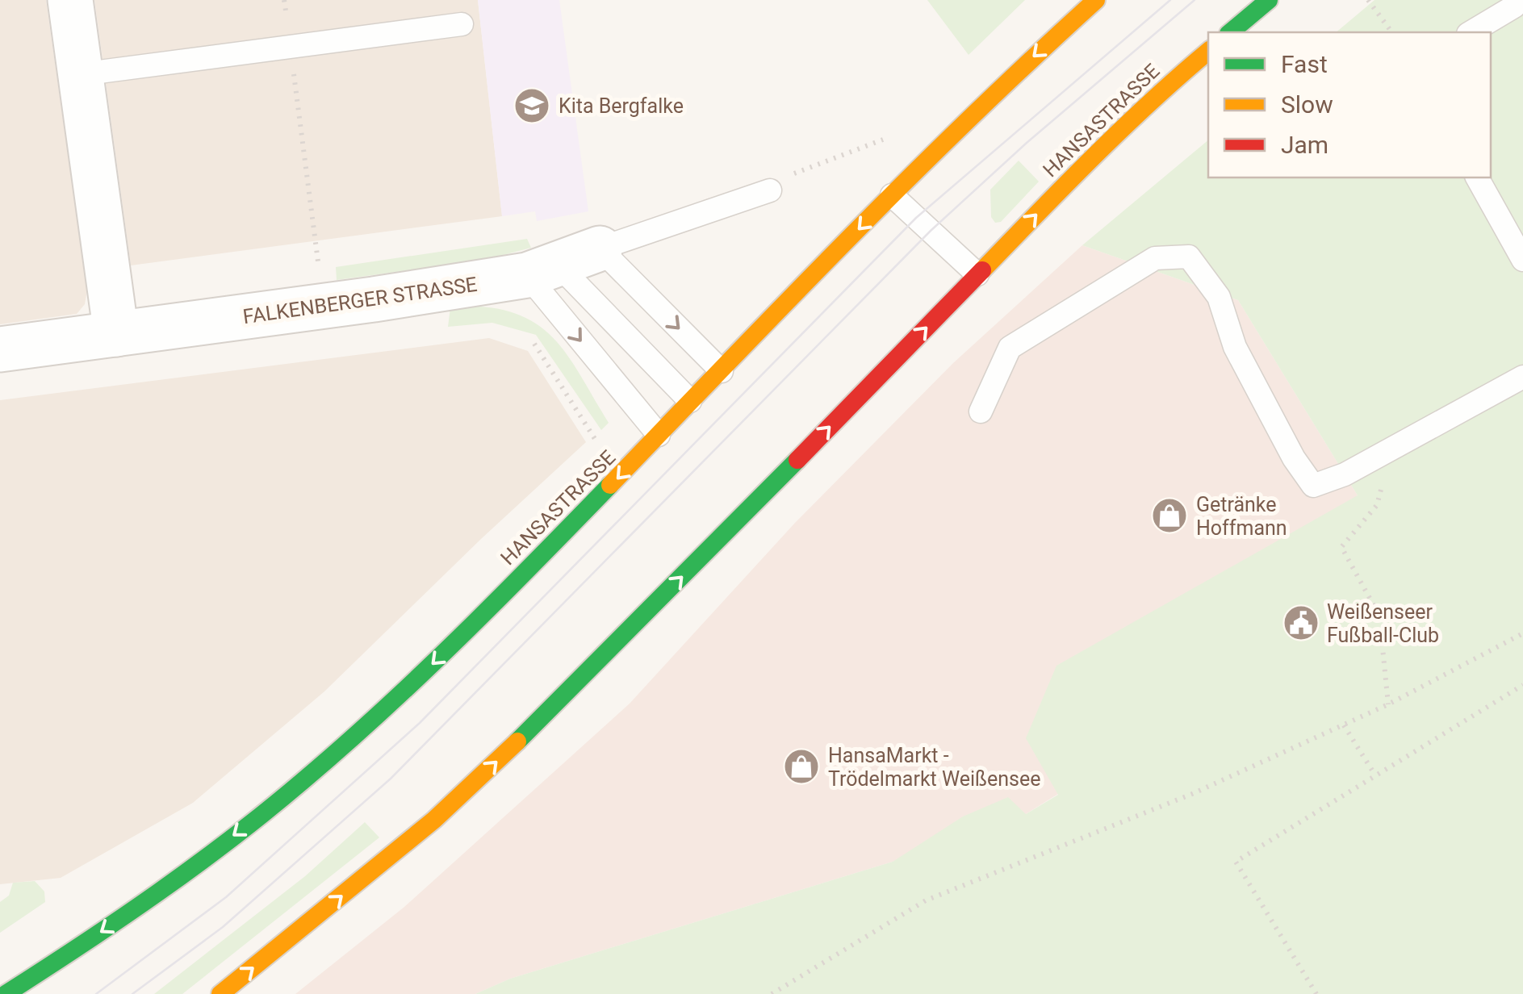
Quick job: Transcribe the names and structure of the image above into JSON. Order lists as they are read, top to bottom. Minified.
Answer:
{"streets":{"main road":["HANSASTRASSE"],"street":["FALKENBERGER STRASSE"]},"places":{"school or university":["Kita Bergfalke"],"shop":["Getränke Hoffmann","HansaMarkt - Trödelmarkt Weißensee"],"public building":["Weißenseer Fußball-Club"]},"legend":["Fast","Slow","Jam"]}
